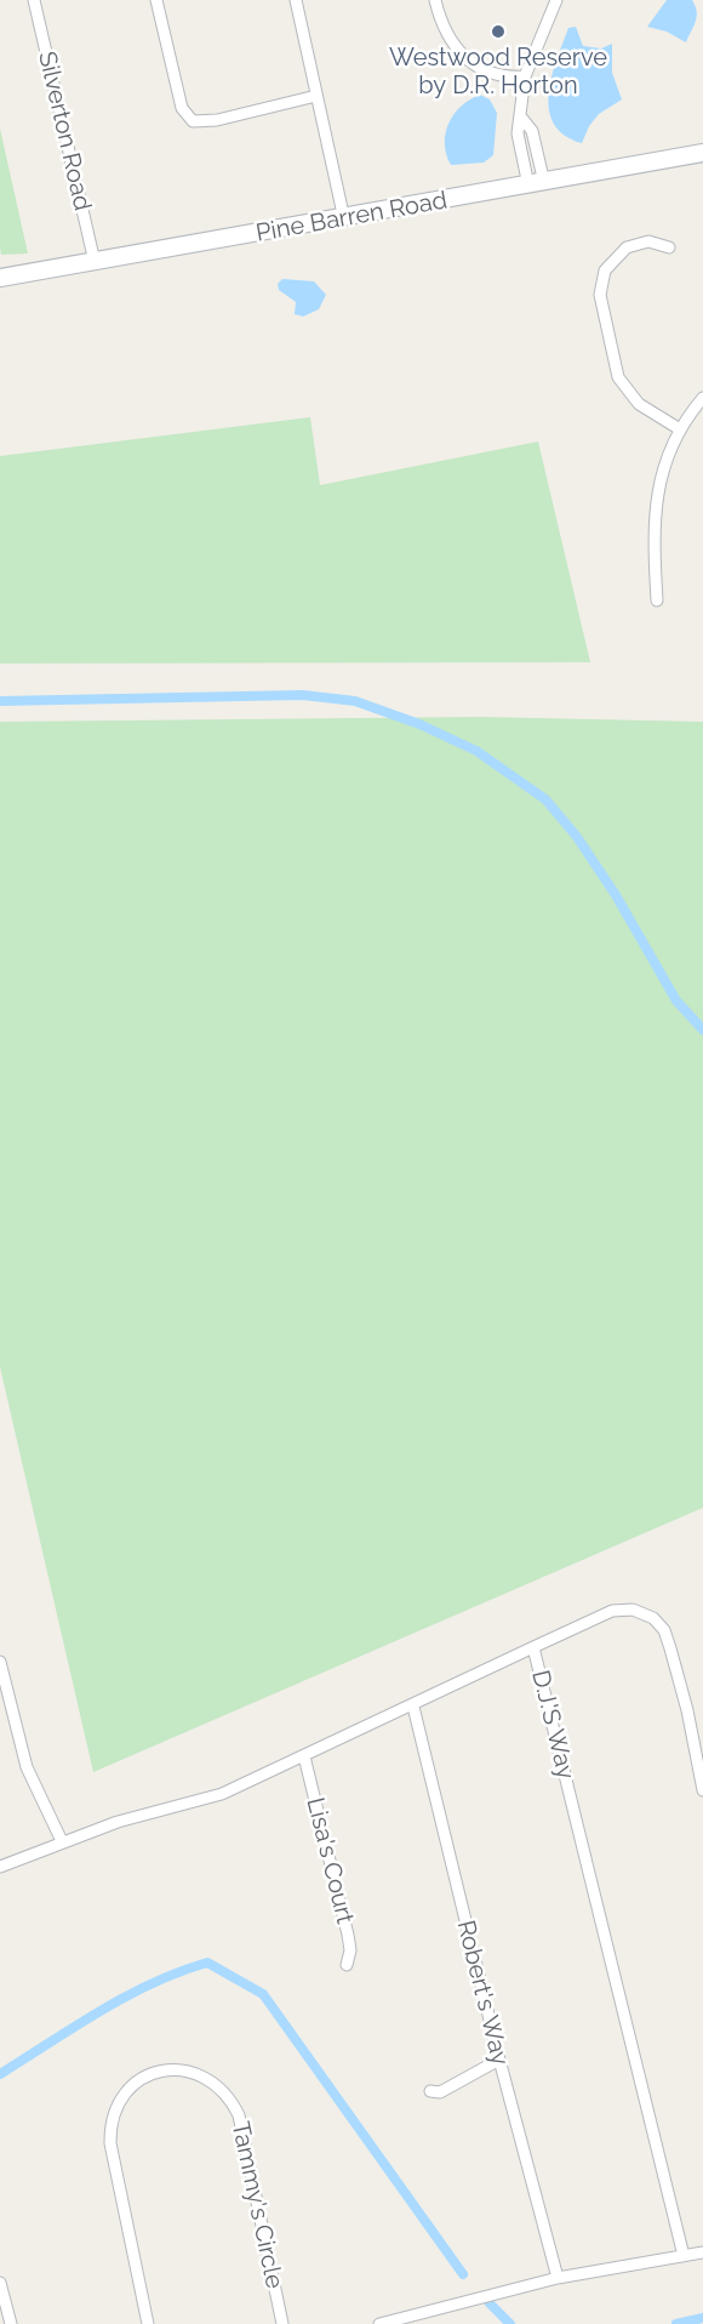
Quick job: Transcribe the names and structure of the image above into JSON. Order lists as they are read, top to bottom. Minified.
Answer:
{"streets":{"main road":["Pine Barren Road"],"street":["Silverton Road","D.J.'S Way","Lisa's Court","Robert's Way","Tammy's Circle"]},"crossings":[["Silverton Road","Pine Barren Road"],["D.J.'S Way","Lisa's Court"],["D.J.'S Way","Robert's Way"]],"places":["Westwood Reserve by D.R. Horton"]}
